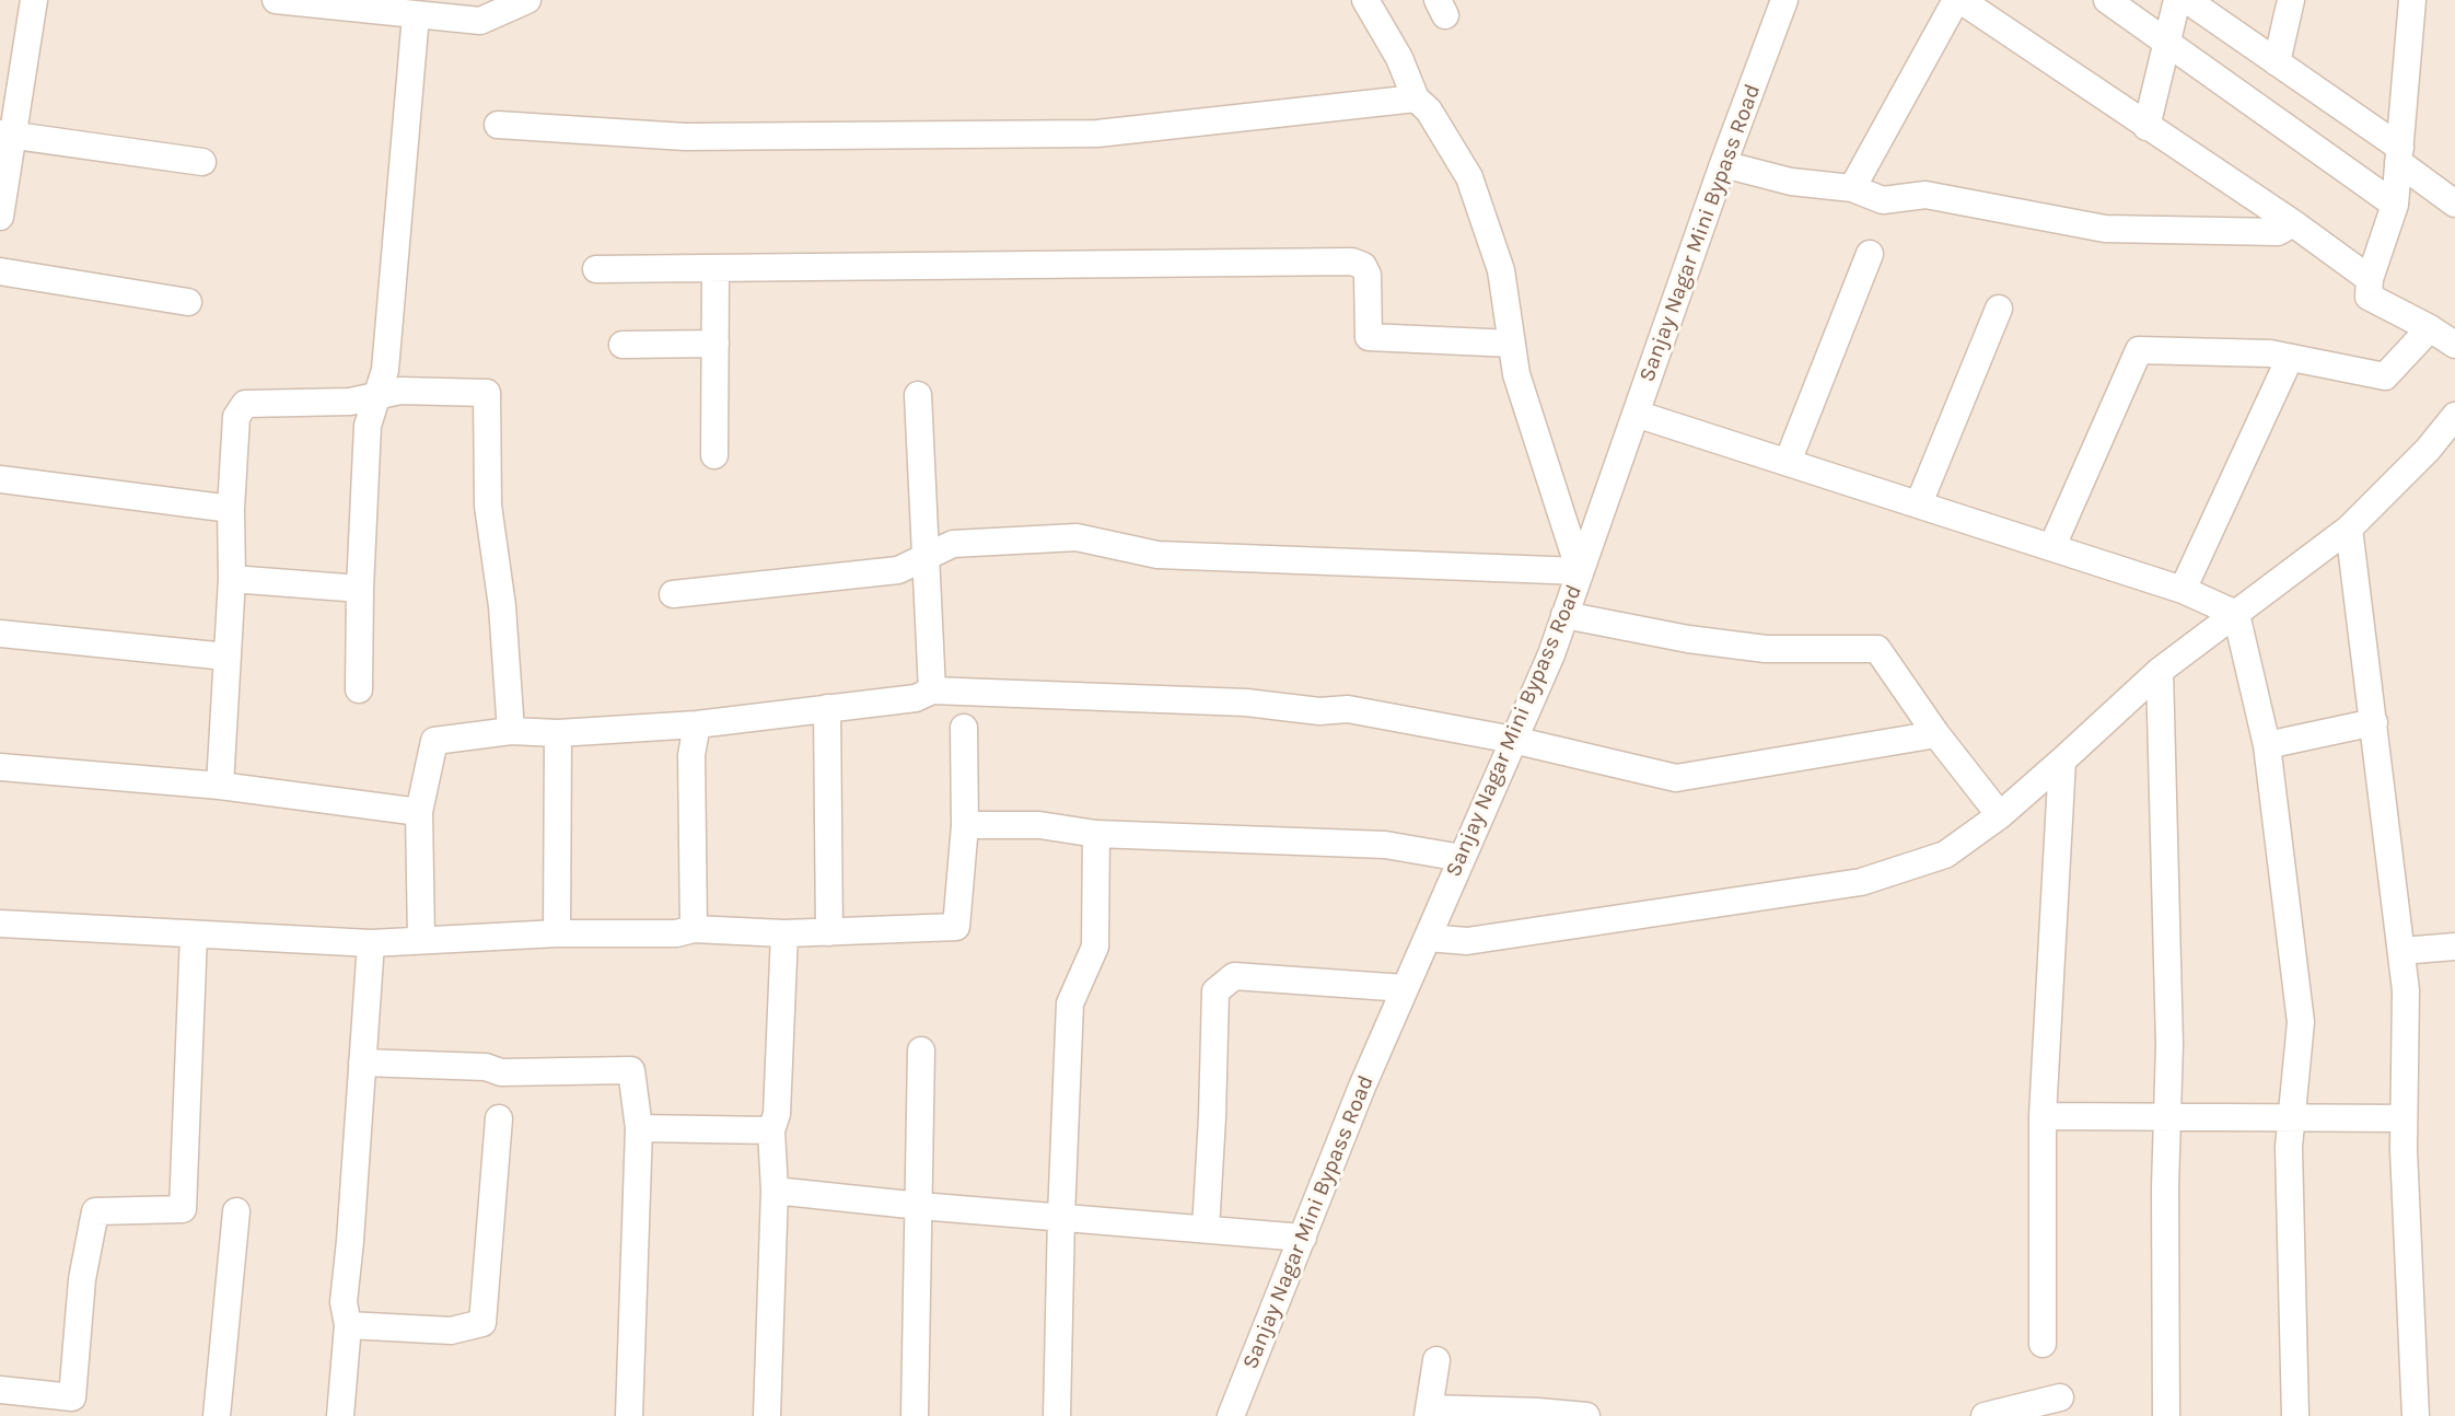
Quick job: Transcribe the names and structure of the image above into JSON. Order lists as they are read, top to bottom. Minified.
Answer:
{"streets":{"street":["Sanjay Nagar Mini Bypass Road"]}}
